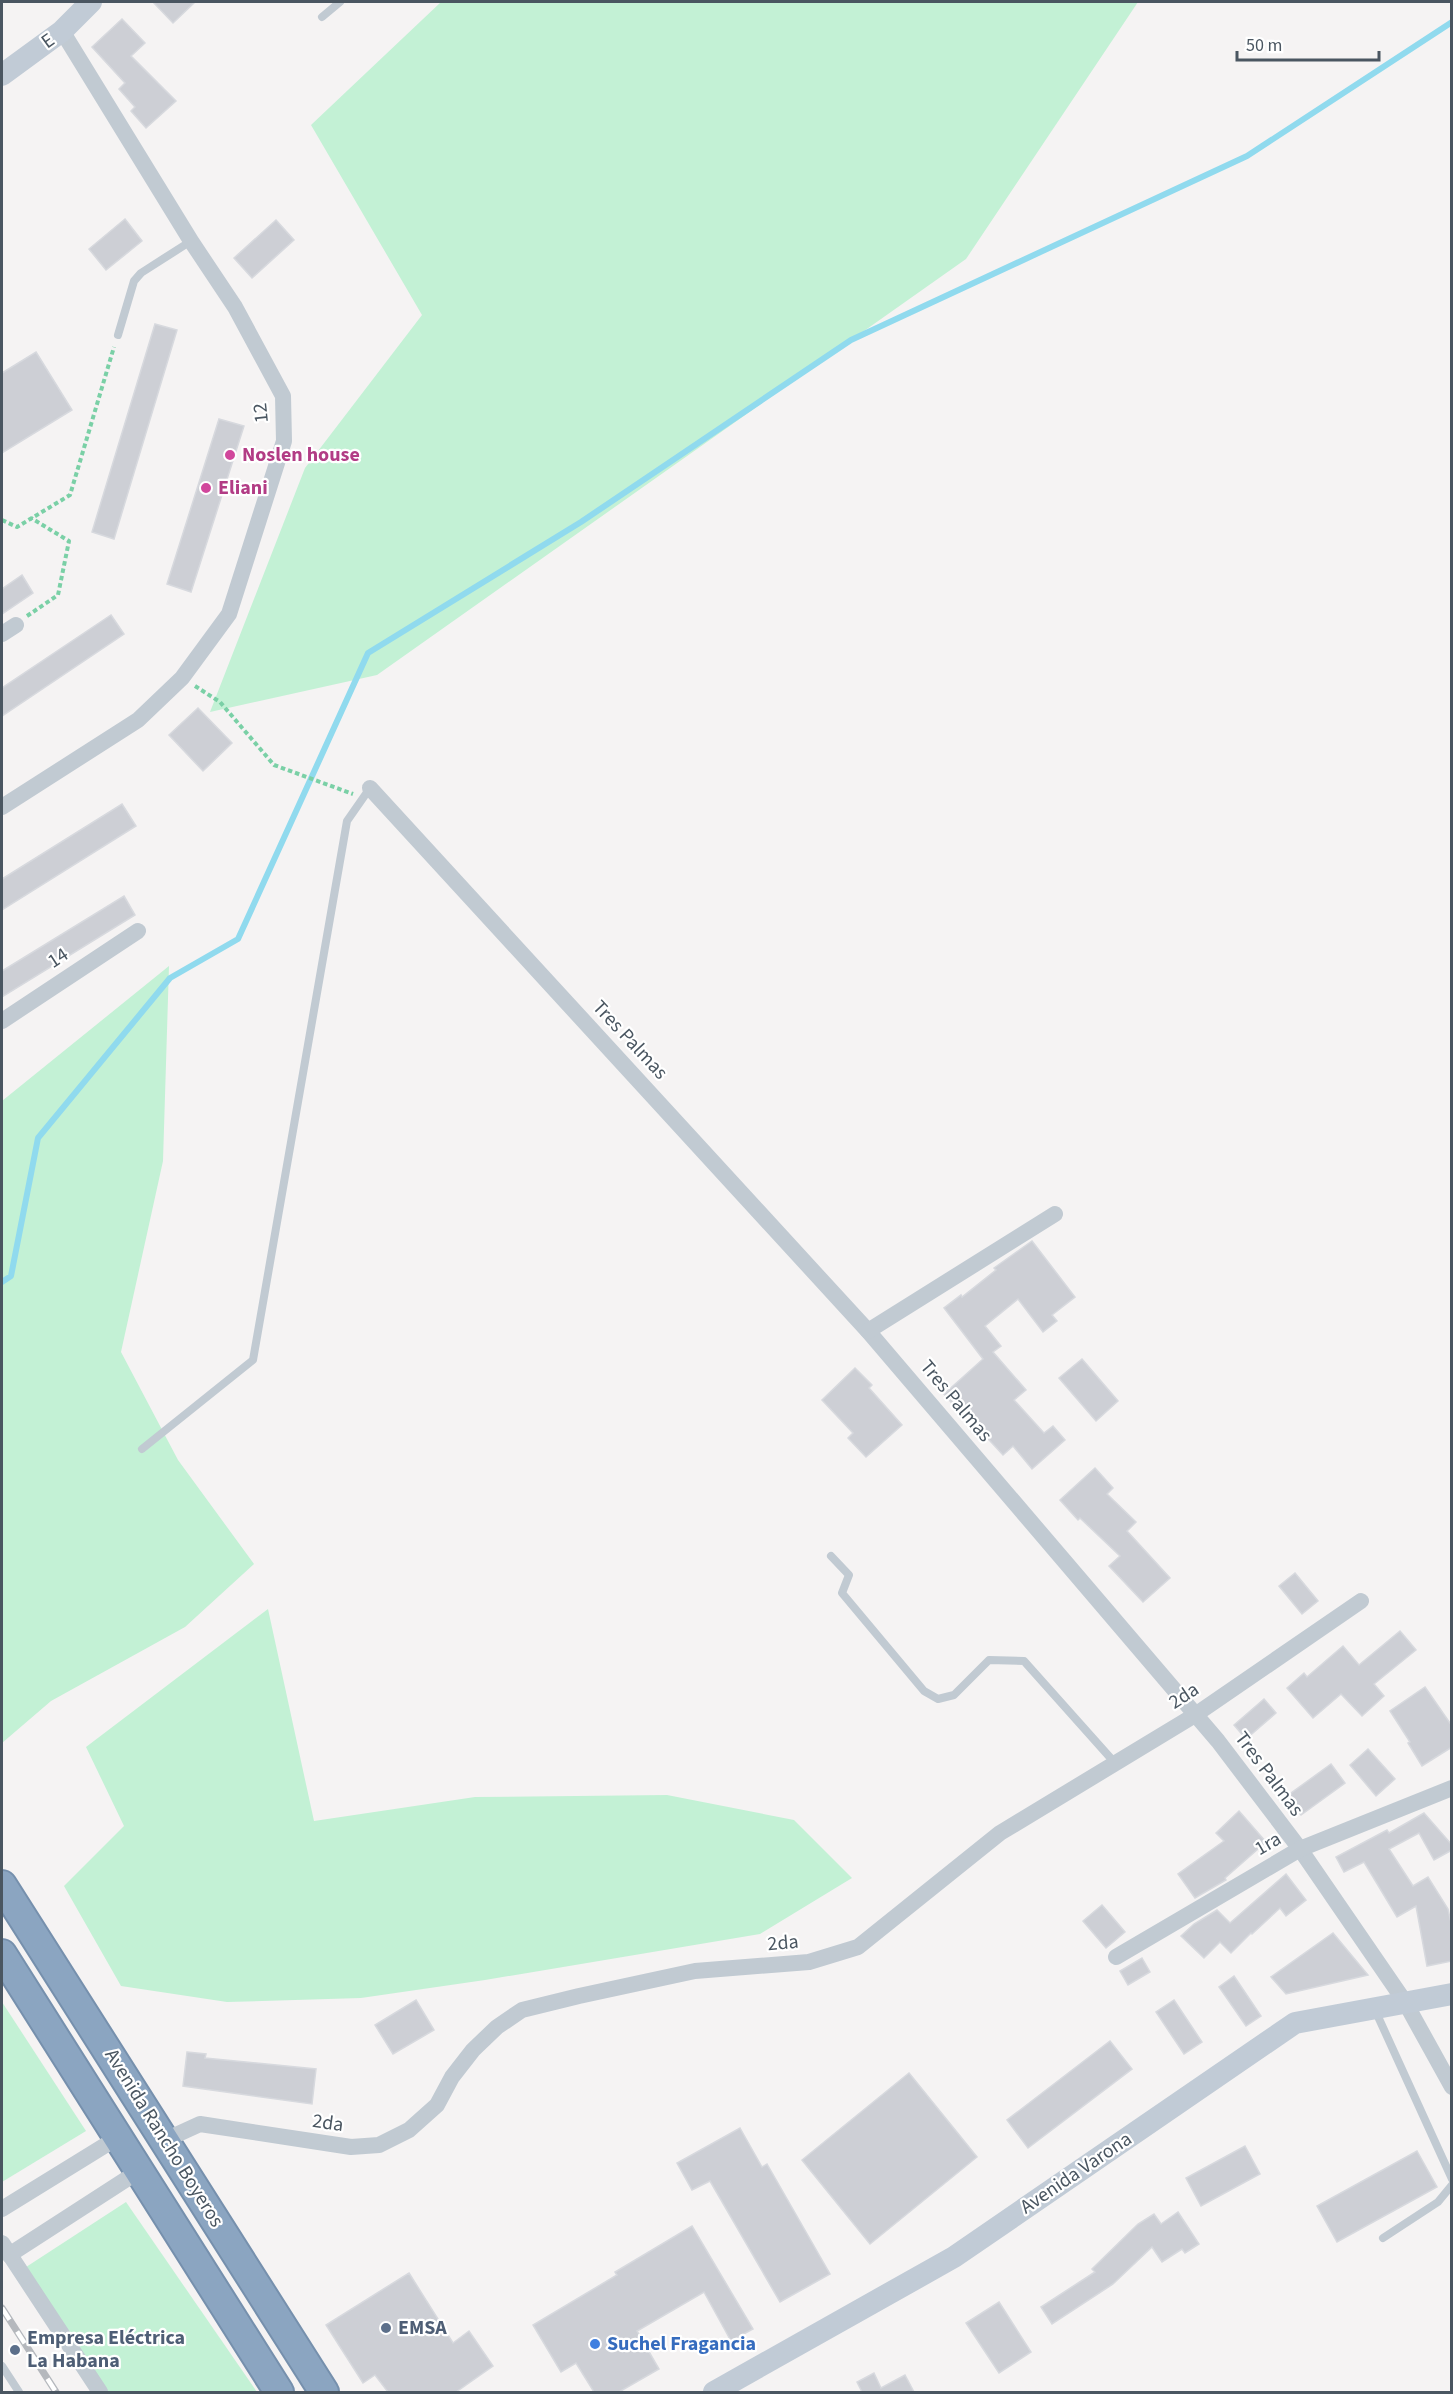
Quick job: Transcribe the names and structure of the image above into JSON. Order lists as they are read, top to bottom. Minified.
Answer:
{"streets":{"highway":["Avenida Rancho Boyeros"],"street":["E","12","14","Tres Palmas","2da","1ra","Avenida Varona"]},"crossings":[["E","12"],["Tres Palmas","2da"],["Tres Palmas","1ra"],["Tres Palmas","Avenida Varona"],["2da","Avenida Rancho Boyeros"]],"places":["Noslen house","Eliani","EMSA","Suchel Fragancia","Empresa Eléctrica La Habana"],"scale_bar":"50 m"}
